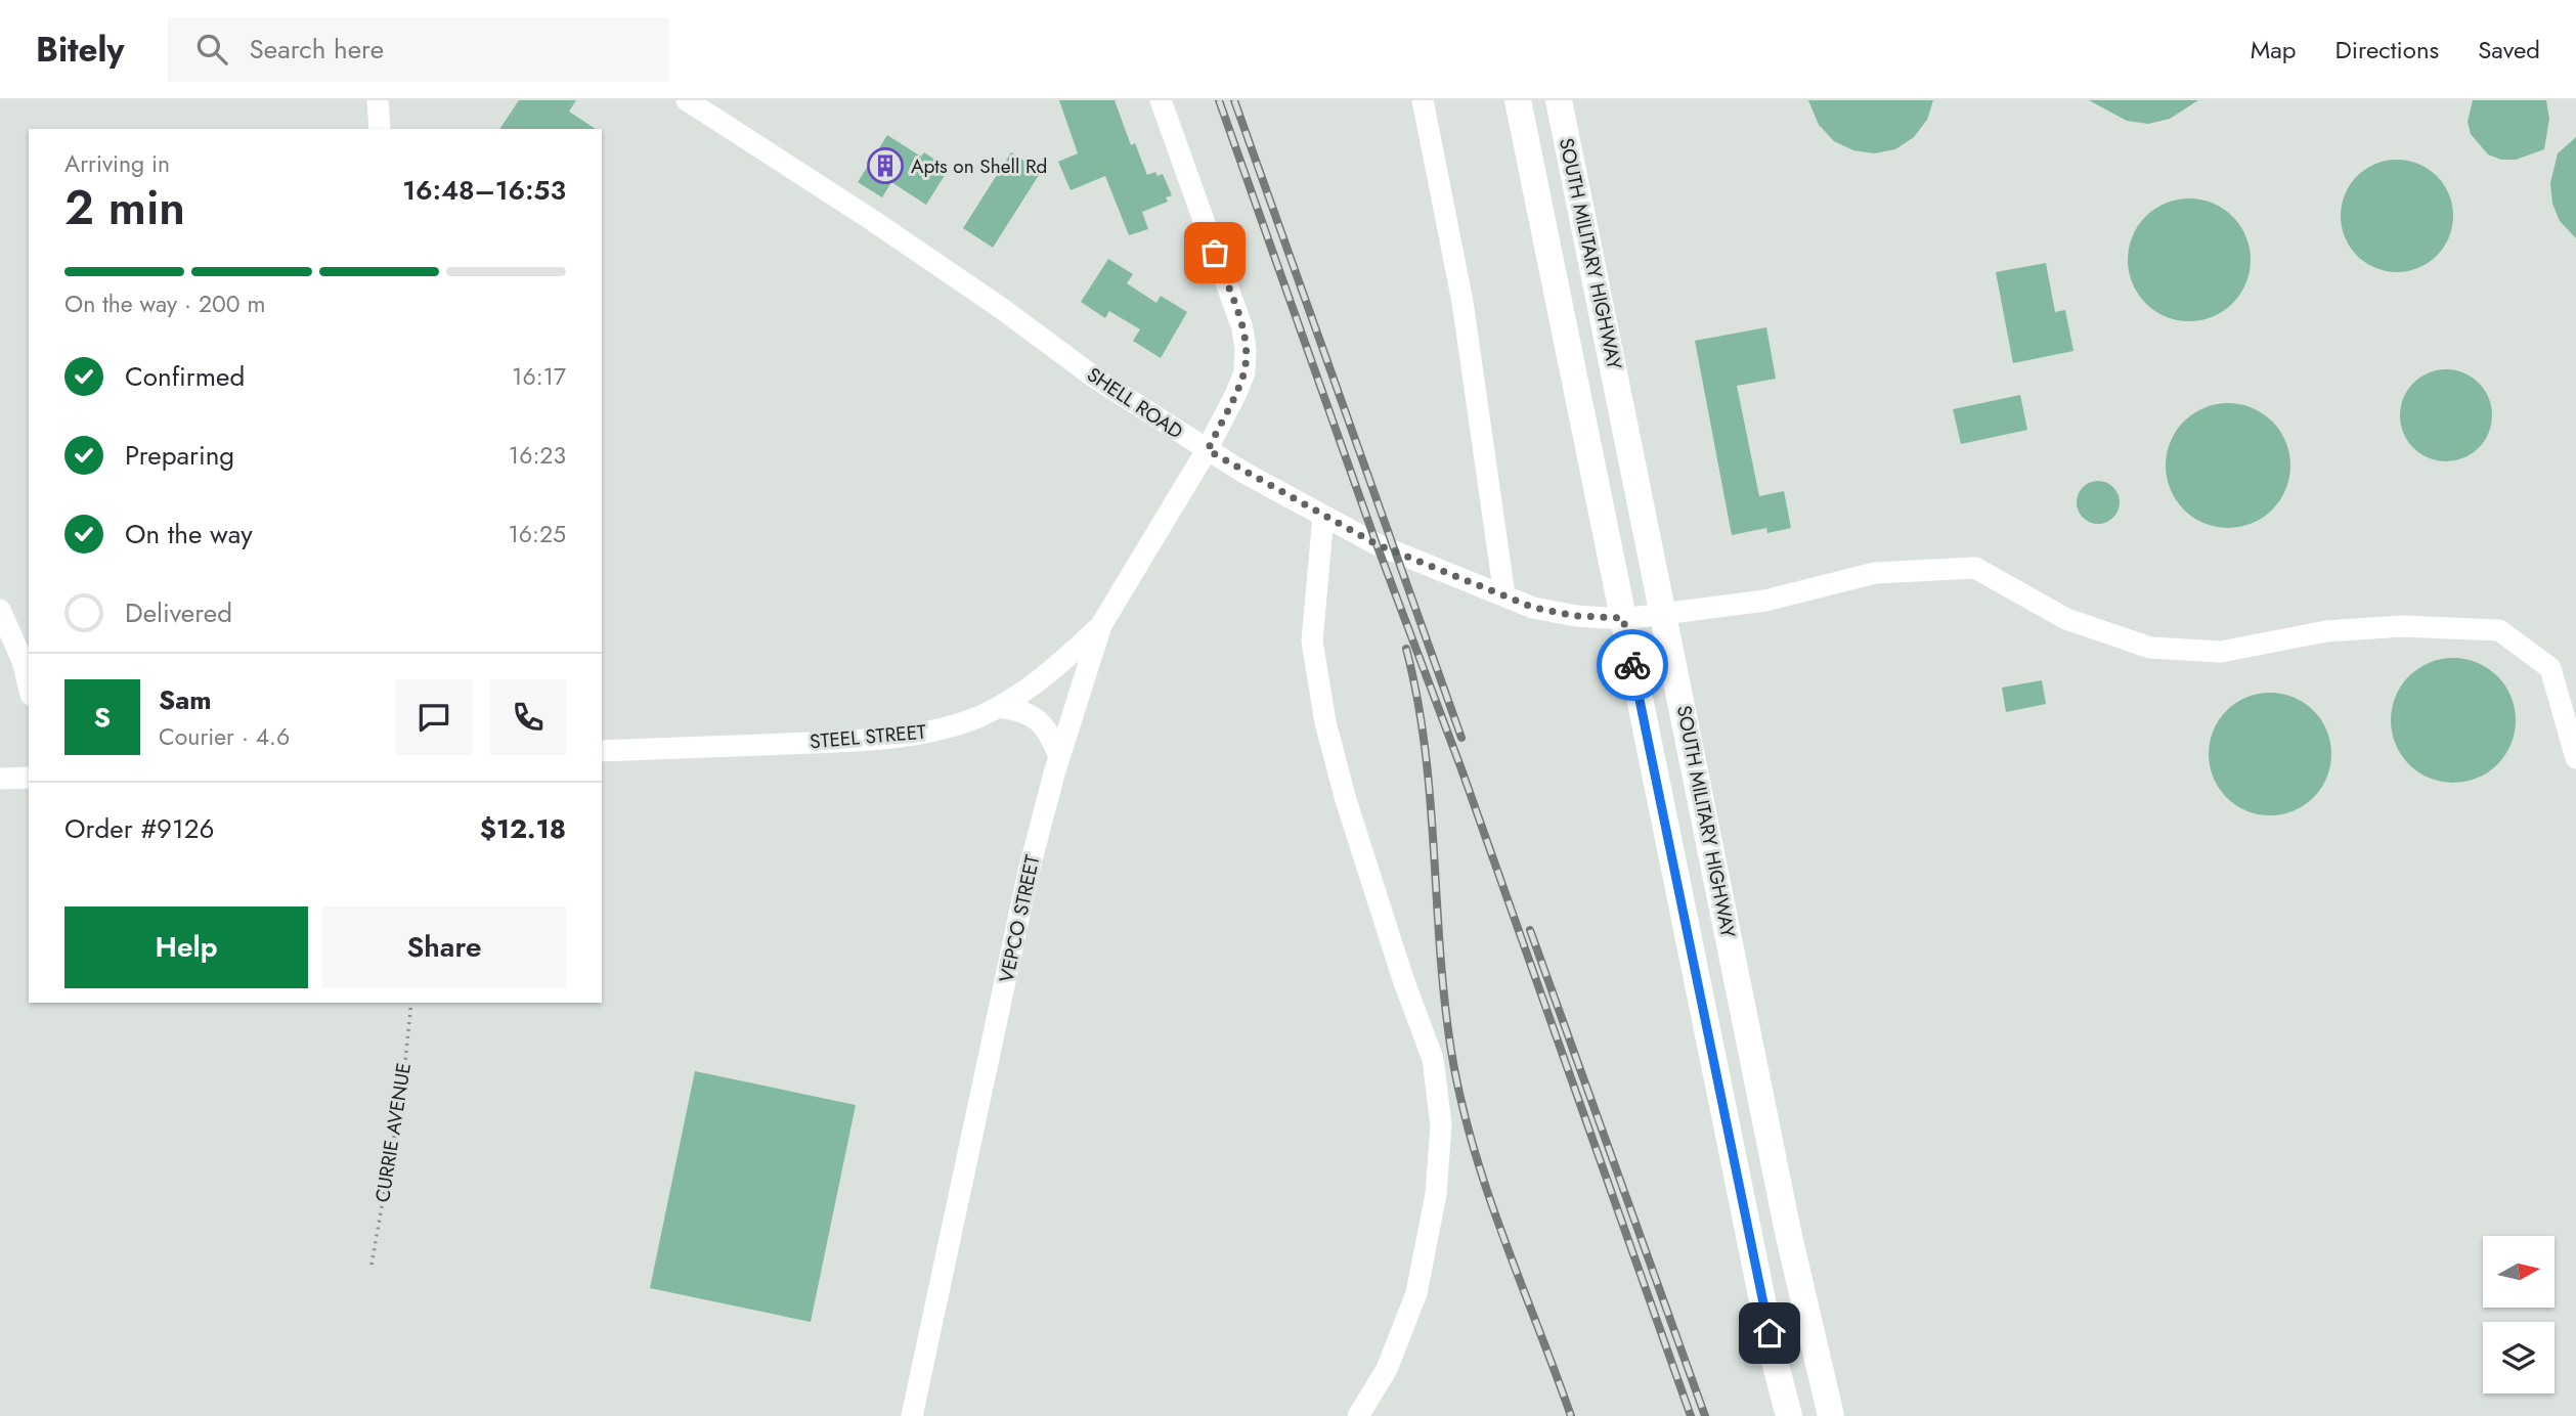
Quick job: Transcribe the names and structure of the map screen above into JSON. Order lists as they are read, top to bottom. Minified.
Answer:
{"streets":{"main road":["SOUTH MILITARY HIGHWAY"],"street":["SHELL ROAD","STEEL STREET","VEPCO STREET"],"path":["CURRIE AVENUE"]},"crossings":[["SOUTH MILITARY HIGHWAY","SHELL ROAD"],["SHELL ROAD","VEPCO STREET"],["STEEL STREET","VEPCO STREET"]],"places":{"building":["Apts on Shell Rd"]},"north":"right","page":{"header":"Bitely","search":"Search here","nav":["Map","Directions","Saved"],"heading":["2 min","Arriving in","16:48–16:53"],"panel":["Sam","Courier · 4.6","Order #9126","$12.18"],"bar":"On the way · 200 m","list":[["Confirmed","16:17"],["Preparing","16:23"],["On the way","16:25"],"Delivered"],"round":"S","buttons":["Help","Share"]}}
